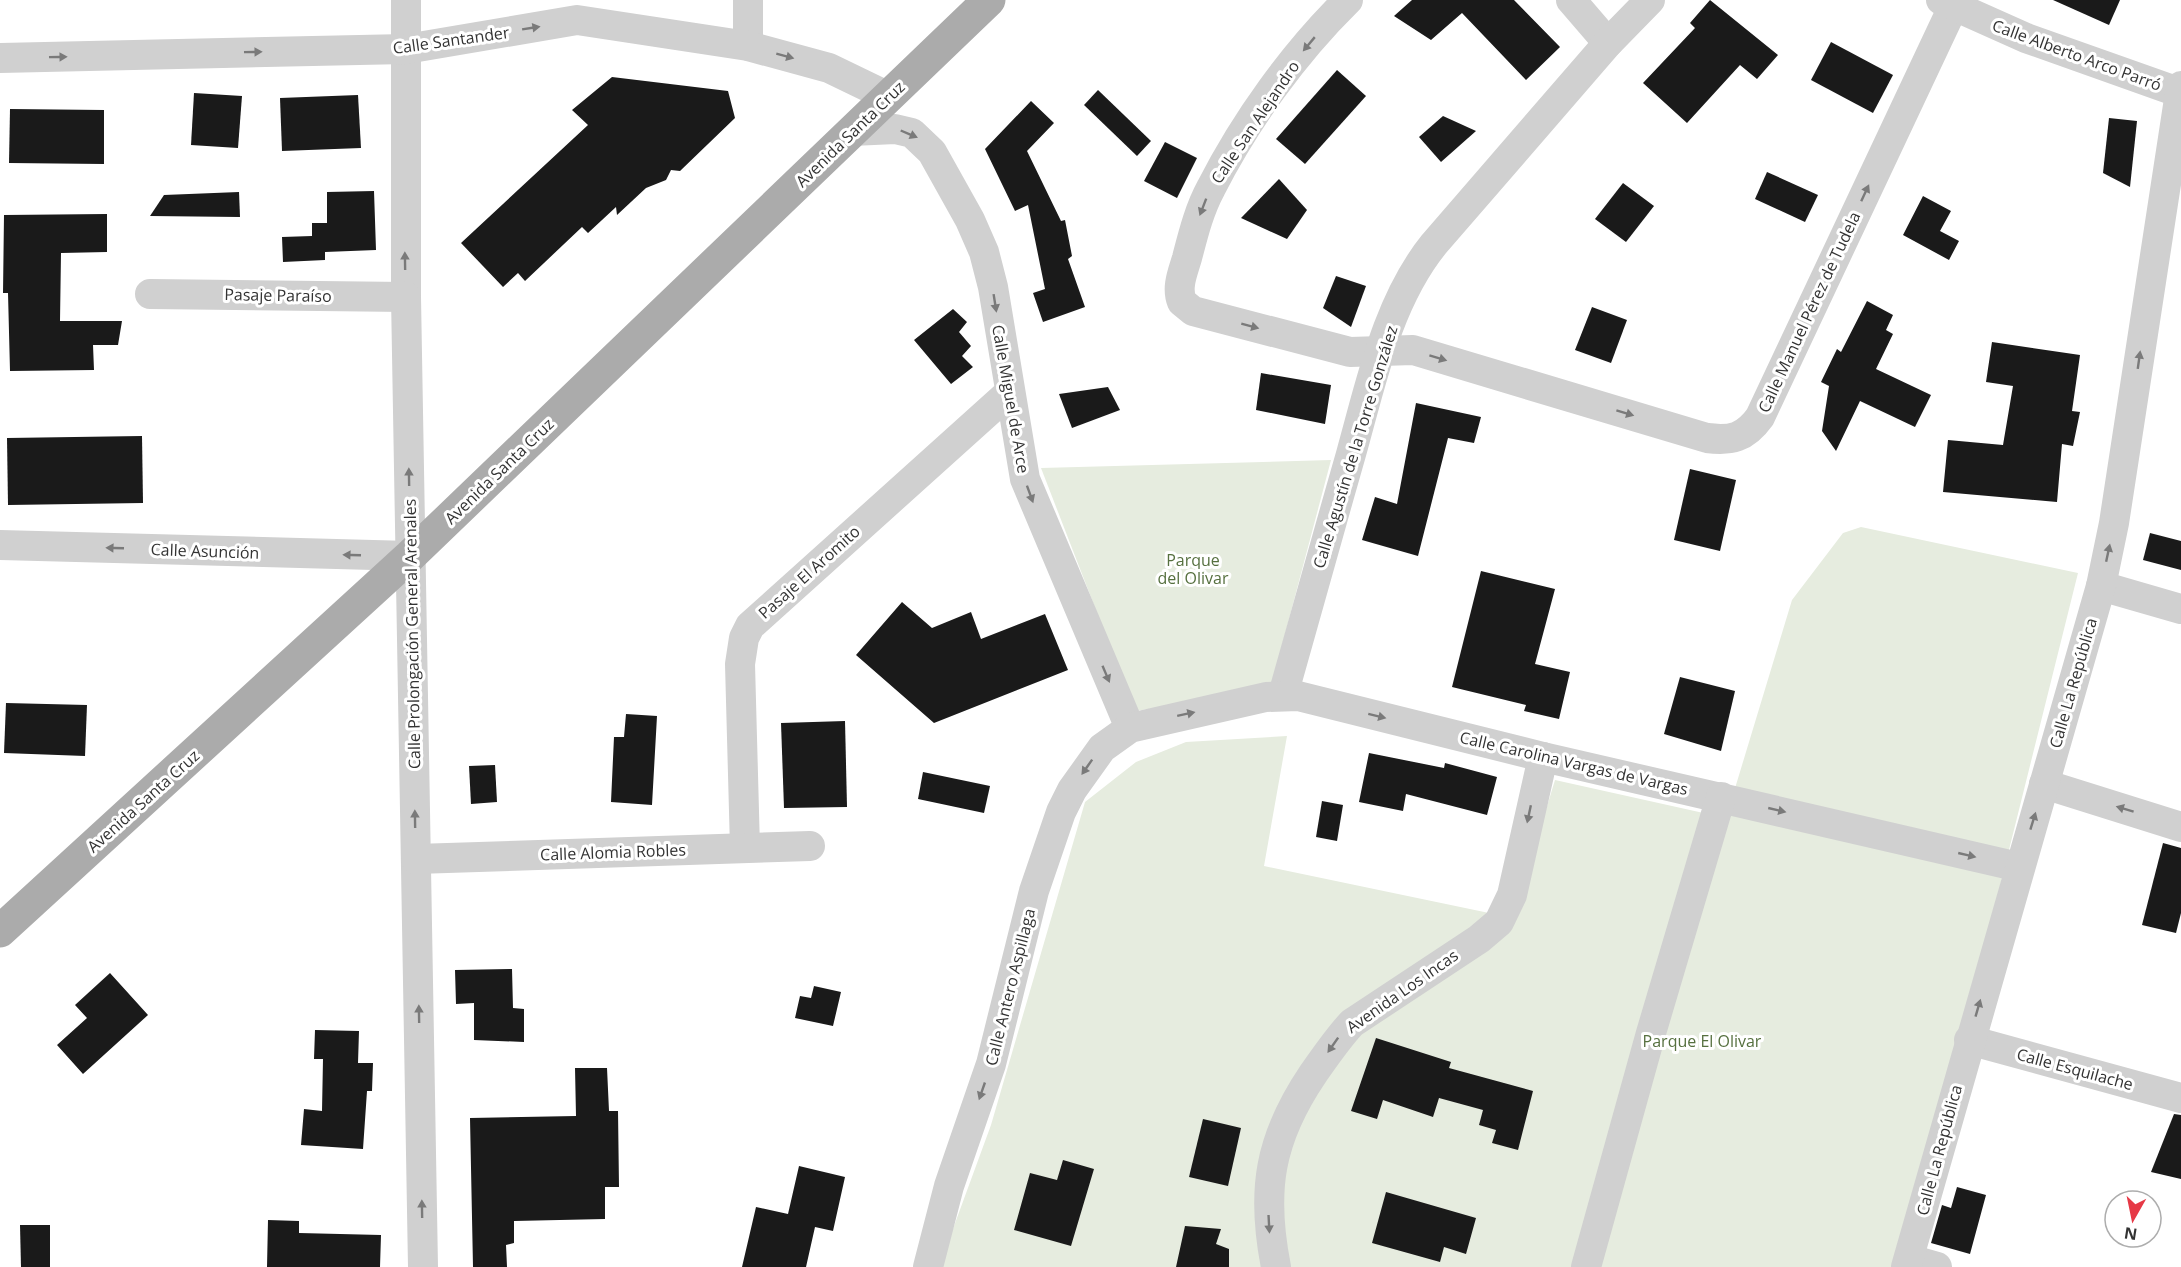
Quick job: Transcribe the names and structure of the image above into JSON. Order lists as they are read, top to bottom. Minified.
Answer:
{"streets":{"main road":["Avenida Santa Cruz"],"street":["Calle Santander","Calle Alberto Arco Parró","Calle San Alejandro","Pasaje Paraíso","Calle Manuel Pérez de Tudela","Calle Miguel de Arce","Calle Agustín de la Torre González","Calle Asunción","Pasaje El Aromito","Calle Prolongación General Arenales","Calle La República","Calle Carolina Vargas de Vargas","Calle Alomia Robles","Calle Antero Aspillaga","Avenida Los Incas","Calle Esquilache"]},"crossings":[["Calle Santander","Avenida Santa Cruz"],["Calle Santander","Calle Prolongación General Arenales"],["Calle Alberto Arco Parró","Calle Manuel Pérez de Tudela"],["Calle Alberto Arco Parró","Calle La República"],["Calle San Alejandro","Calle Manuel Pérez de Tudela"],["Calle San Alejandro","Calle Agustín de la Torre González"],["Avenida Santa Cruz","Calle Miguel de Arce"],["Avenida Santa Cruz","Calle Asunción"],["Avenida Santa Cruz","Calle Prolongación General Arenales"],["Pasaje Paraíso","Calle Prolongación General Arenales"],["Calle Manuel Pérez de Tudela","Calle Agustín de la Torre González"],["Calle Miguel de Arce","Pasaje El Aromito"],["Calle Miguel de Arce","Calle Carolina Vargas de Vargas"],["Calle Miguel de Arce","Calle Antero Aspillaga"],["Calle Agustín de la Torre González","Calle Carolina Vargas de Vargas"],["Calle Asunción","Calle Prolongación General Arenales"],["Pasaje El Aromito","Calle Alomia Robles"],["Calle Prolongación General Arenales","Calle Alomia Robles"],["Calle La República","Calle Carolina Vargas de Vargas"],["Calle La República","Calle Esquilache"],["Calle Carolina Vargas de Vargas","Calle Antero Aspillaga"],["Calle Carolina Vargas de Vargas","Avenida Los Incas"]],"one_way":["Calle Santander","Calle Miguel de Arce","Calle Asunción","Calle Prolongación General Arenales","Calle La República","Calle Carolina Vargas de Vargas","Calle Antero Aspillaga"],"parks":["Parque del Olivar","Parque El Olivar"],"north":"bottom"}
